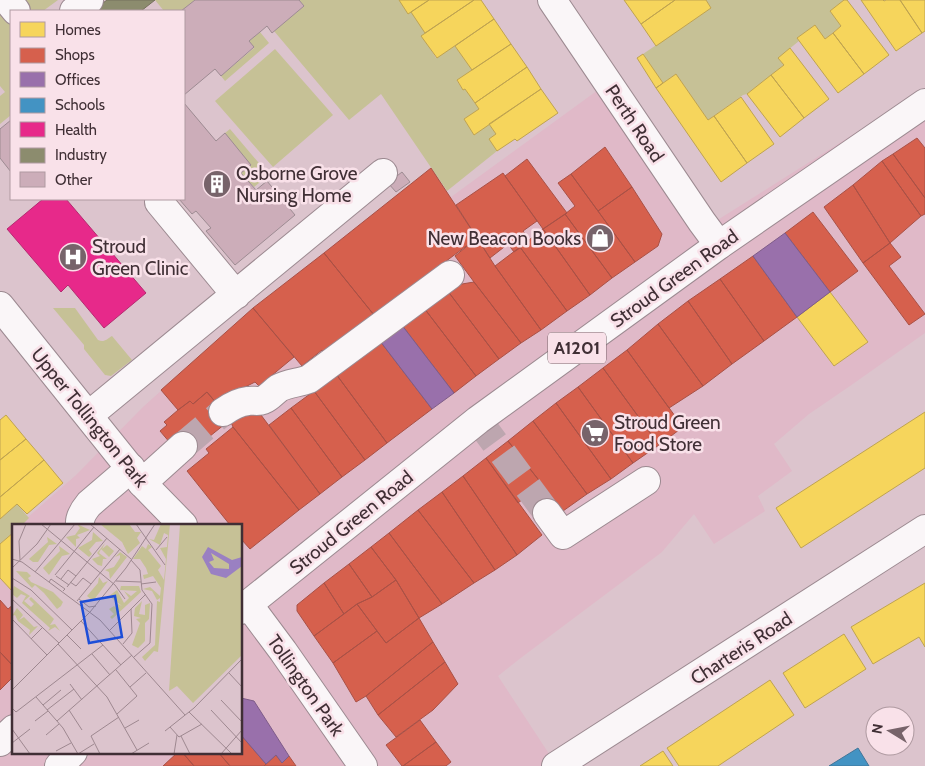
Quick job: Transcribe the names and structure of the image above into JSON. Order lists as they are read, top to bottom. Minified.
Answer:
{"streets":{"street":["Perth Road","Stroud Green Road","A1201","Upper Tollington Park","Charteris Road","Tollington Park"]},"crossings":[["Perth Road","Stroud Green Road"],["Stroud Green Road","Tollington Park"]],"places":{"building":["Osborne Grove Nursing Home"],"shop":["New Beacon Books"],"hospital":["Stroud Green Clinic"],"supermarket":["Stroud Green Food Store"]},"legend":["Homes","Shops","Offices","Schools","Health","Industry","Other"],"north":"left"}
